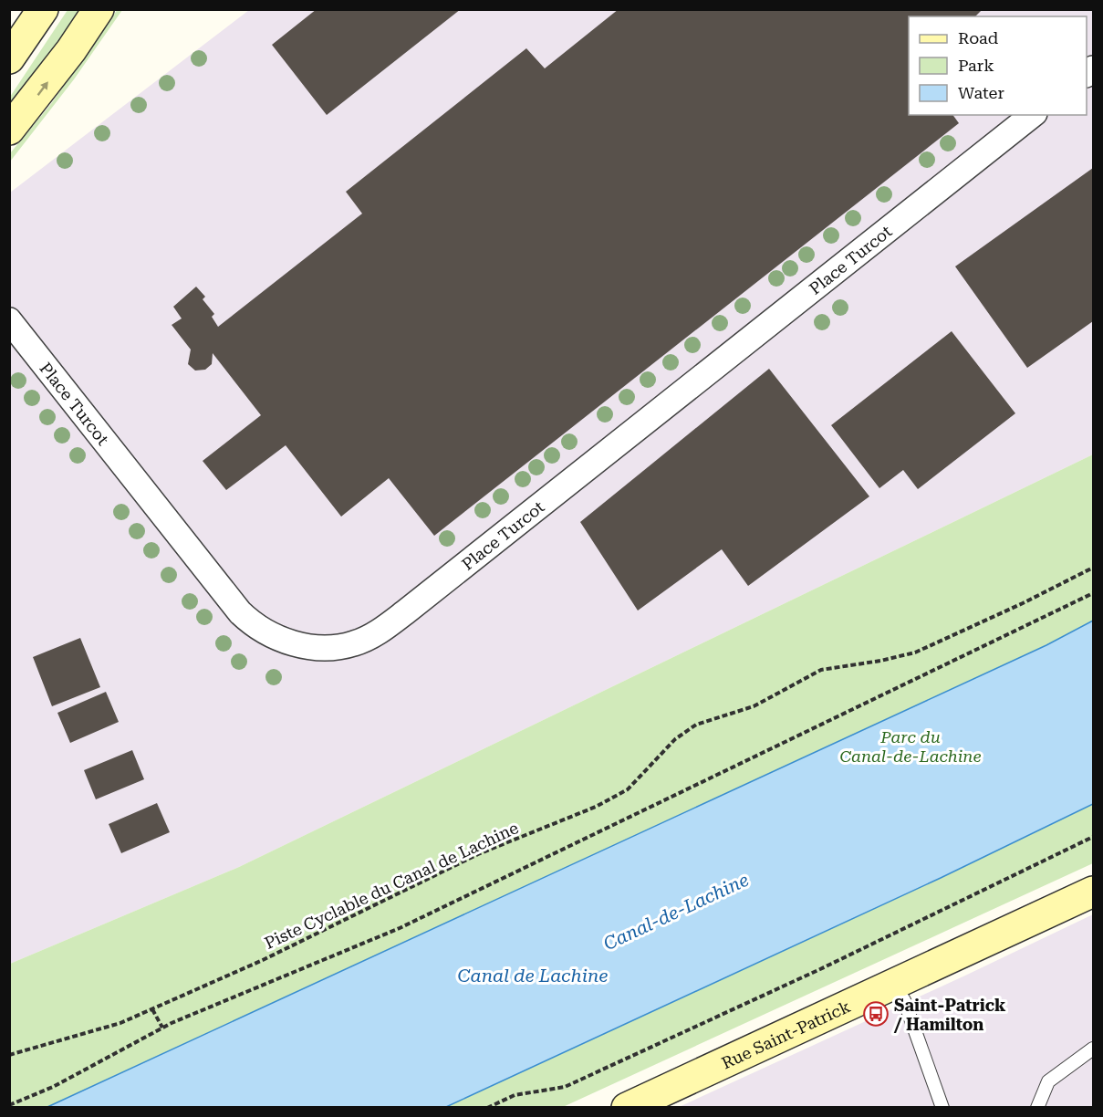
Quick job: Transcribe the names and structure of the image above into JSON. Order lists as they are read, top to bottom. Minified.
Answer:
{"streets":{"main road":["Rue Saint-Patrick"],"street":["Place Turcot"],"path":["Piste Cyclable du Canal de Lachine"]},"water":["Canal-de-Lachine","Canal de Lachine"],"parks":["Parc du Canal-de-Lachine"],"places":{"bus stop":["Saint-Patrick / Hamilton"]},"legend":["Road","Park","Water"]}
